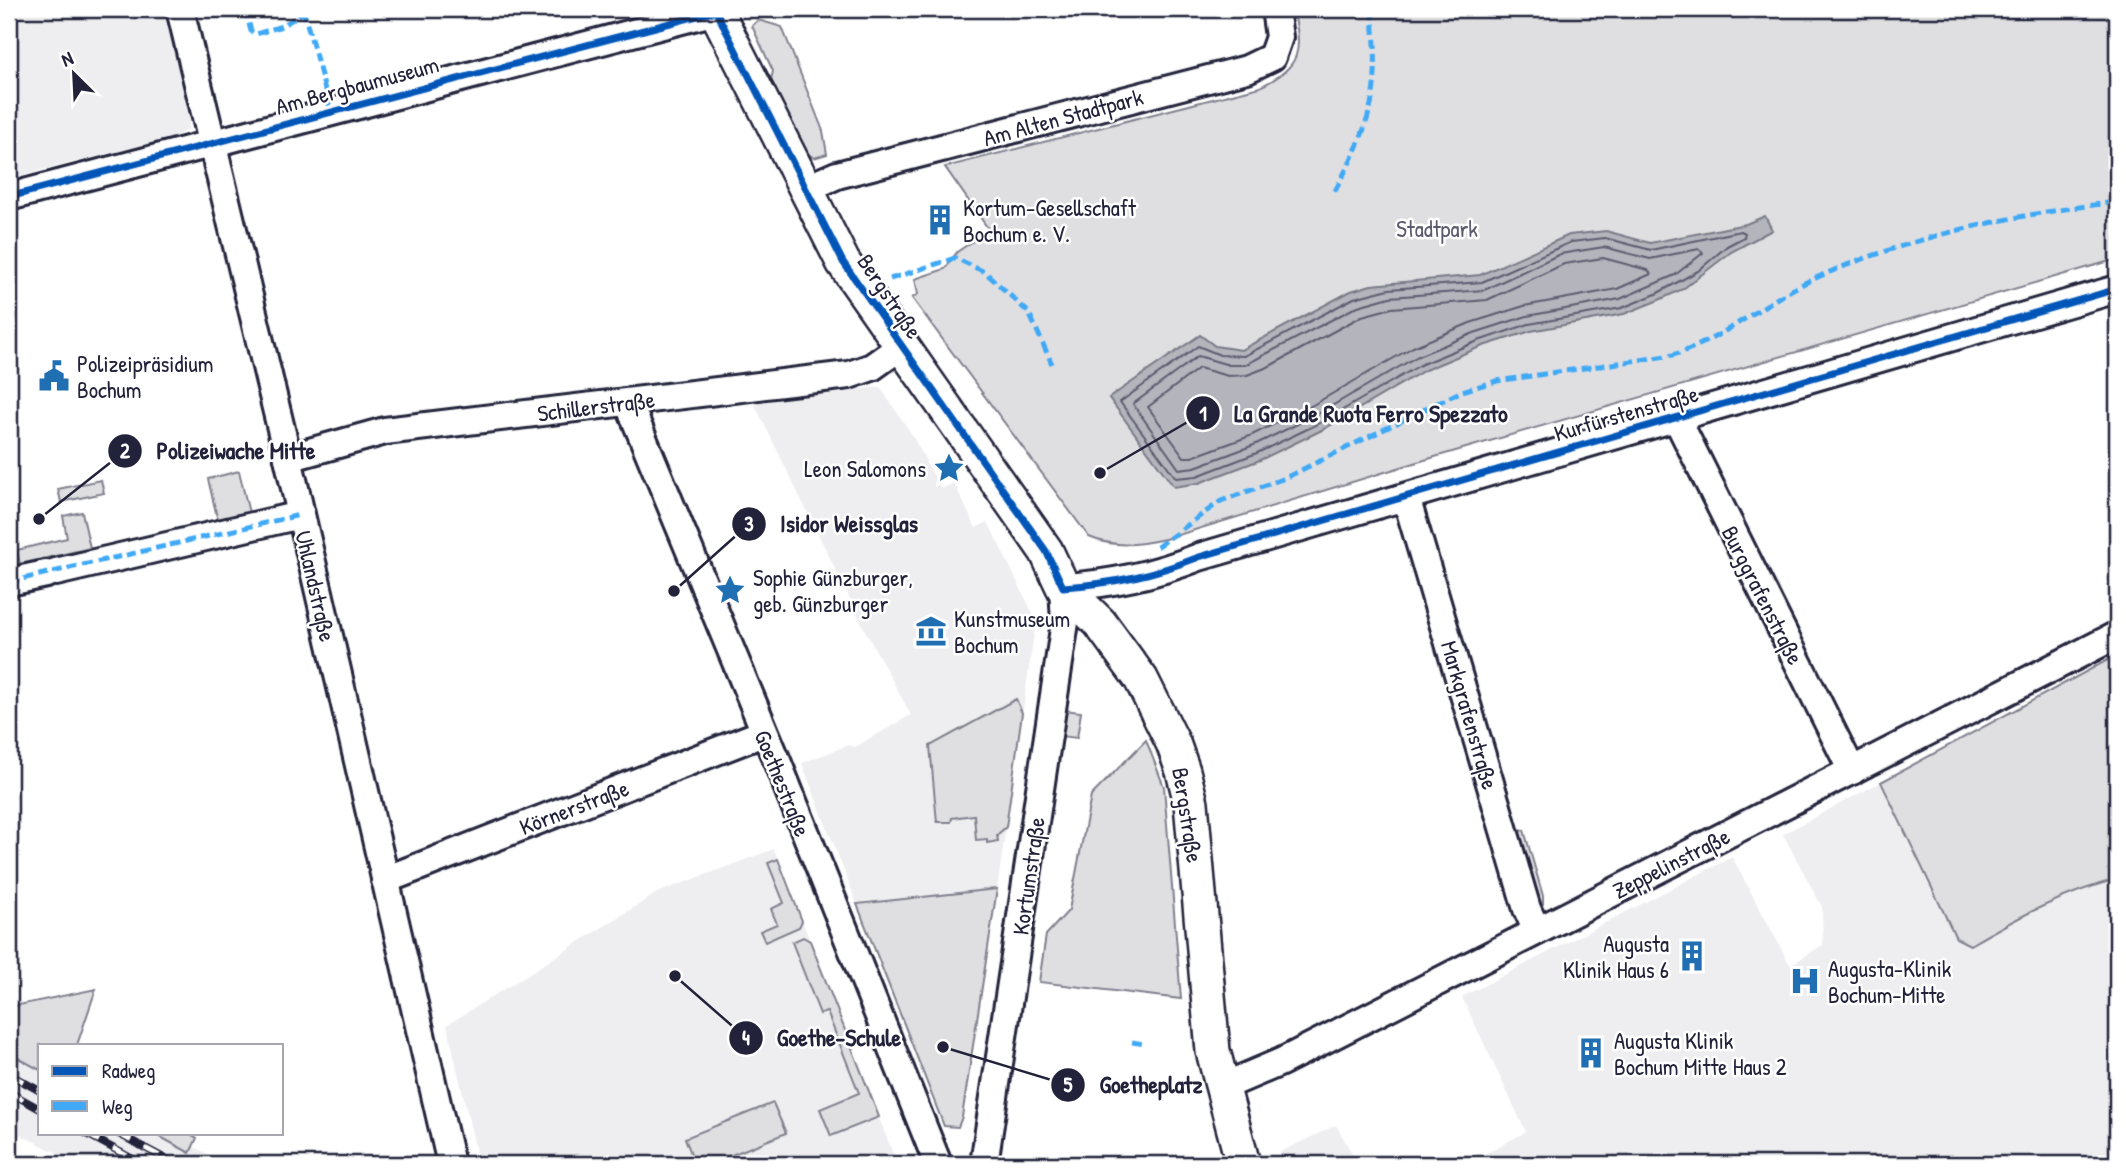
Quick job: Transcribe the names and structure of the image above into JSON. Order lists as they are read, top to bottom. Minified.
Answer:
{"streets":{"street":["Am Bergbaumuseum","Am Alten Stadtpark","Bergstraße","Schillerstraße","Kurfürstenstraße","Uhlandstraße","Burggrafenstraße","Markgrafenstraße","Goethestraße","Körnerstraße","Zeppelinstraße","Kortumstraße"]},"crossings":[["Am Bergbaumuseum","Bergstraße"],["Am Bergbaumuseum","Uhlandstraße"],["Am Alten Stadtpark","Bergstraße"],["Bergstraße","Schillerstraße"],["Bergstraße","Kurfürstenstraße"],["Bergstraße","Zeppelinstraße"],["Bergstraße","Kortumstraße"],["Schillerstraße","Uhlandstraße"],["Schillerstraße","Goethestraße"],["Kurfürstenstraße","Burggrafenstraße"],["Kurfürstenstraße","Markgrafenstraße"],["Kurfürstenstraße","Kortumstraße"],["Uhlandstraße","Körnerstraße"],["Burggrafenstraße","Zeppelinstraße"],["Markgrafenstraße","Zeppelinstraße"],["Goethestraße","Körnerstraße"]],"parks":["Stadtpark"],"places":{"building":["Kortum-Gesellschaft Bochum e. V.","Augusta Klinik Haus 6","Augusta Klinik Bochum Mitte Haus 2"],"public building":["Polizeipräsidium Bochum"],"place":["Leon Salomons","Sophie Günzburger, geb. Günzburger"],"other":["La Grande Ruota Ferro Spezzato","Polizeiwache Mitte","Isidor Weissglas","Goethe-Schule","Goetheplatz"],"museum":["Kunstmuseum Bochum"],"hospital":["Augusta-Klinik Bochum-Mitte"]},"legend":["Radweg","Weg"],"north":"top left"}
